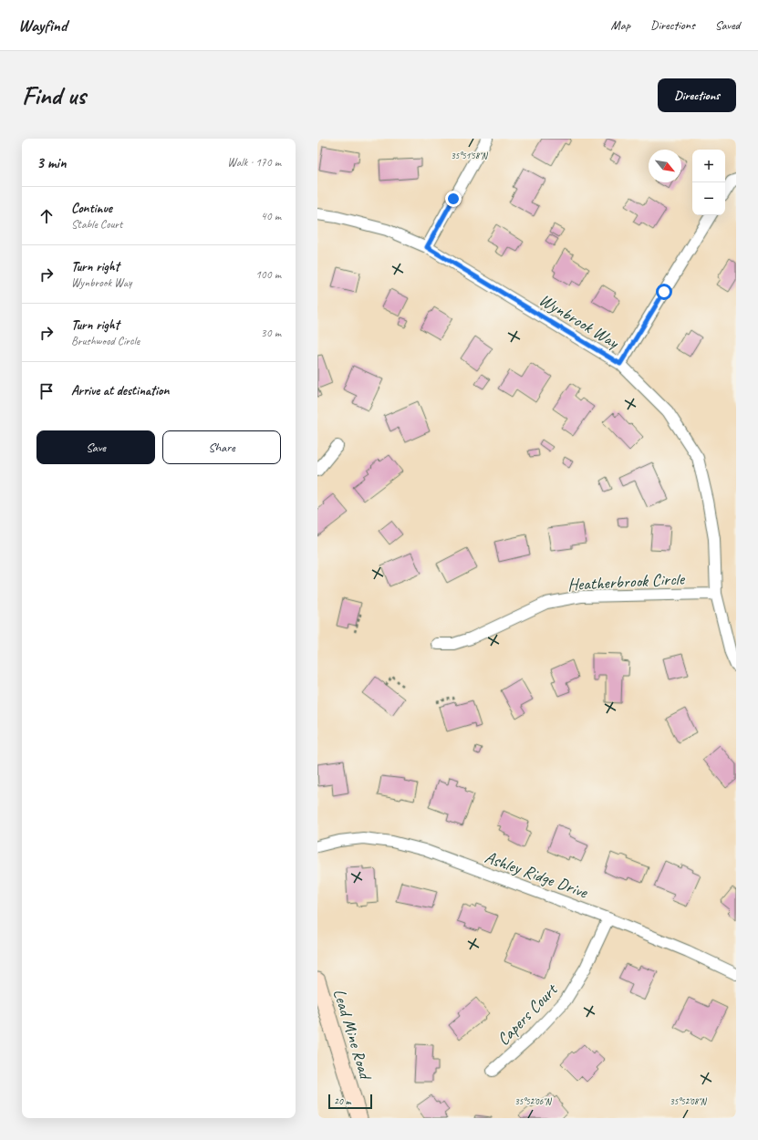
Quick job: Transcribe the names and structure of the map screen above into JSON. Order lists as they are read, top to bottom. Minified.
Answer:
{"streets":{"main road":["Lead Mine Road"],"street":["Wynbrook Way","Heatherbrook Circle","Ashley Ridge Drive","Capers Court"]},"crossings":[["Wynbrook Way","Heatherbrook Circle"],["Ashley Ridge Drive","Capers Court"]],"scale_bar":"20 m","north":"bottom right","page":{"header":"Wayfind","nav":["Map","Directions","Saved"],"buttons":["Directions",["Save","Share"]],"title":"Find us","heading":["3 min","Walk · 170 m"],"map_buttons":["+","−"],"list":[["Continue","Stable Court","40 m"],["Turn right","Wynbrook Way","100 m"],["Turn right","Brushwood Circle","30 m"],"Arrive at destination"],"scale":"20 m"},"coordinates":["35°51'58\"N","35°52'06\"N","35°52'08\"N"]}
